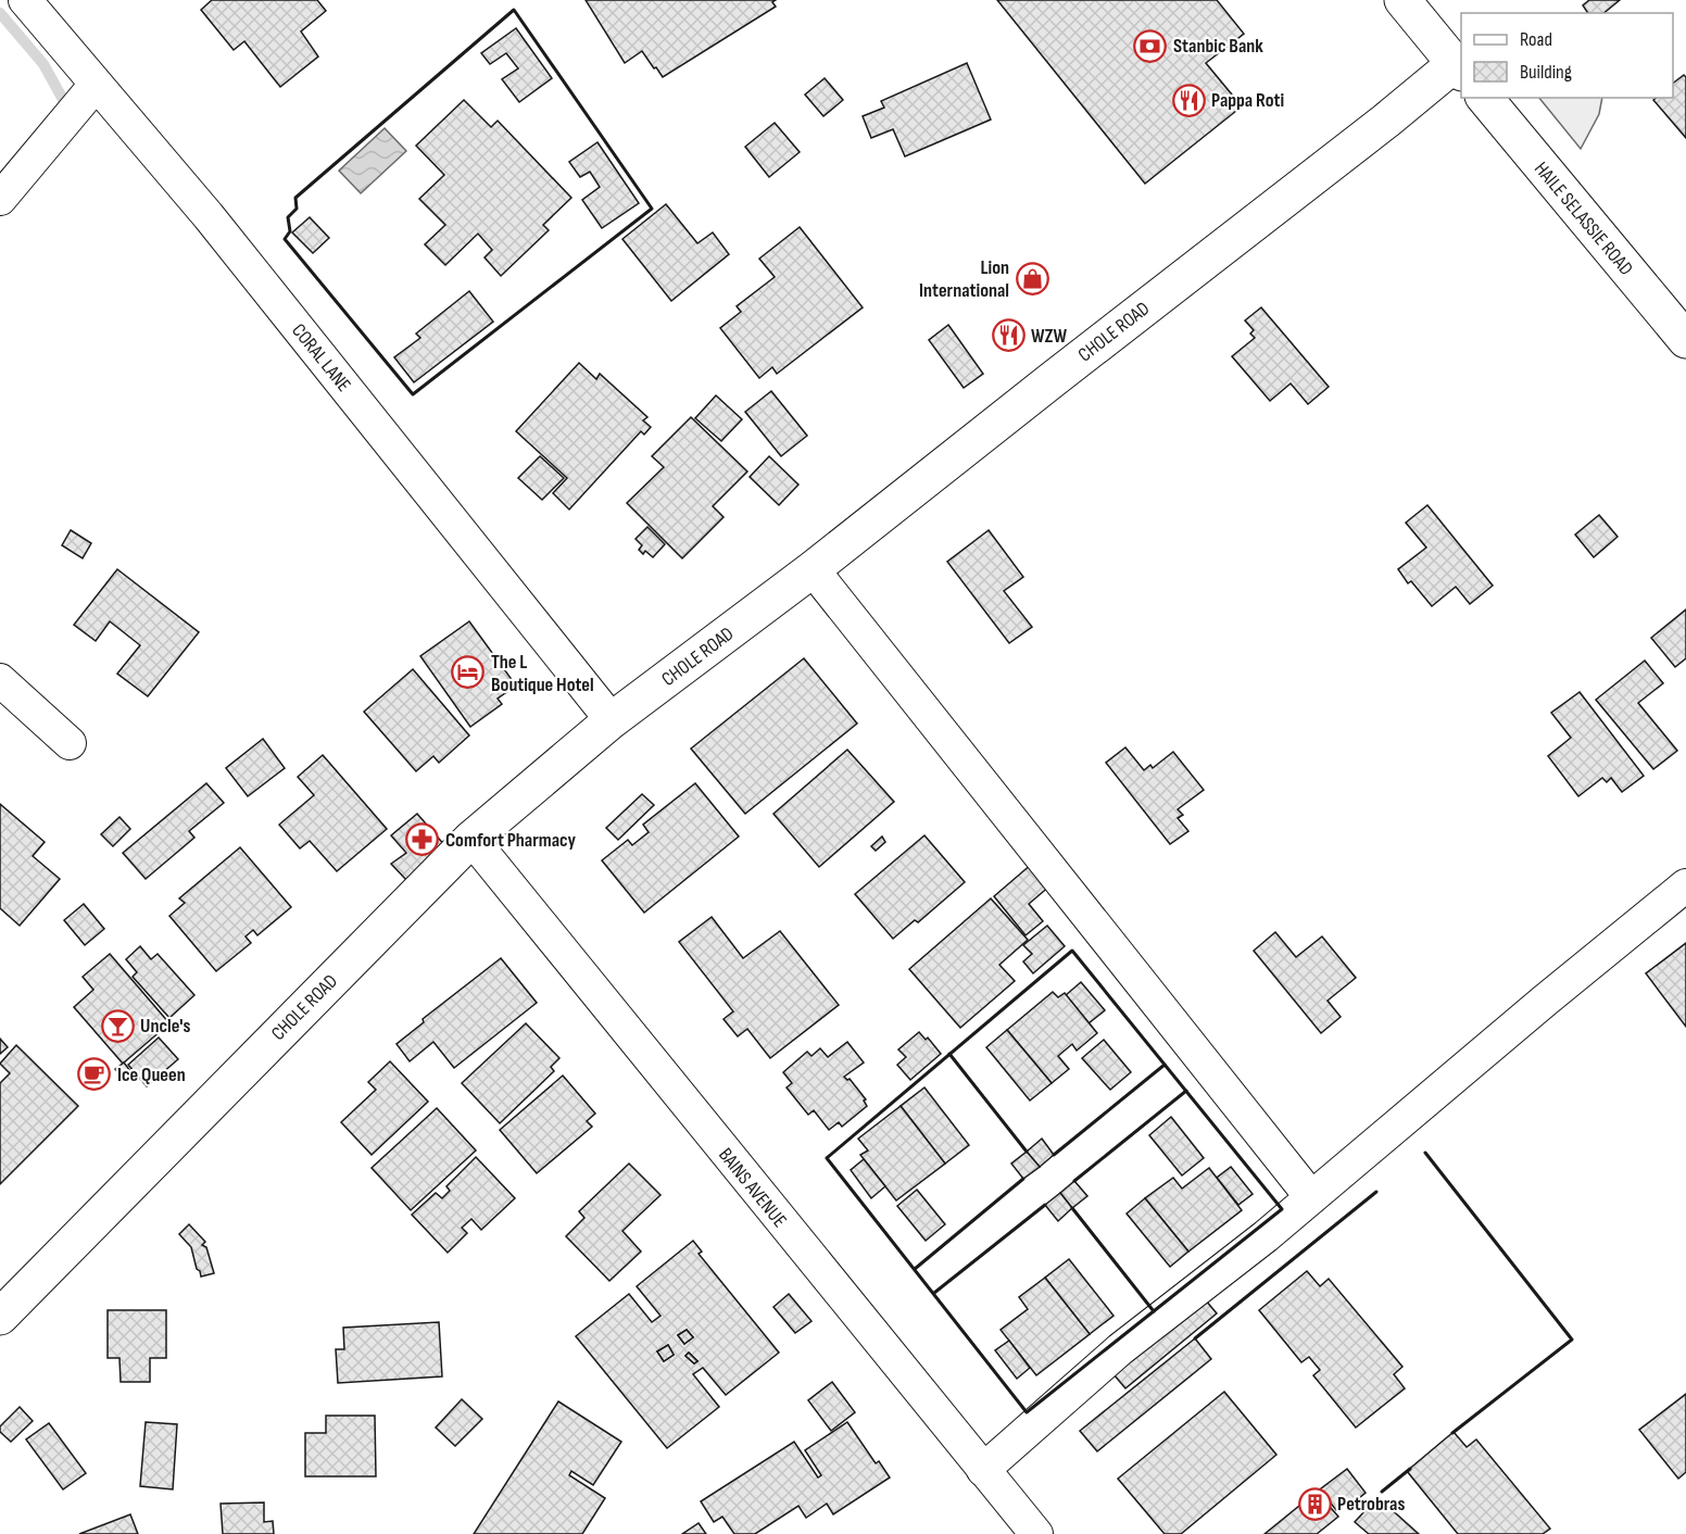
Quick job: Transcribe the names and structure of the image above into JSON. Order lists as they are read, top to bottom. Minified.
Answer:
{"streets":{"street":["HAILE SELASSIE ROAD","CHOLE ROAD","CORAL LANE","BAINS AVENUE"]},"crossings":[["CHOLE ROAD","CORAL LANE"],["CHOLE ROAD","BAINS AVENUE"]],"places":{"bank":["Stanbic Bank"],"restaurant":["Pappa Roti","WZW"],"shop":["Lion International"],"hotel":["The L Boutique Hotel"],"pharmacy":["Comfort Pharmacy"],"bar":["Uncle's"],"cafe":["Ice Queen"],"building":["Petrobras"]},"legend":["Road","Building"]}
